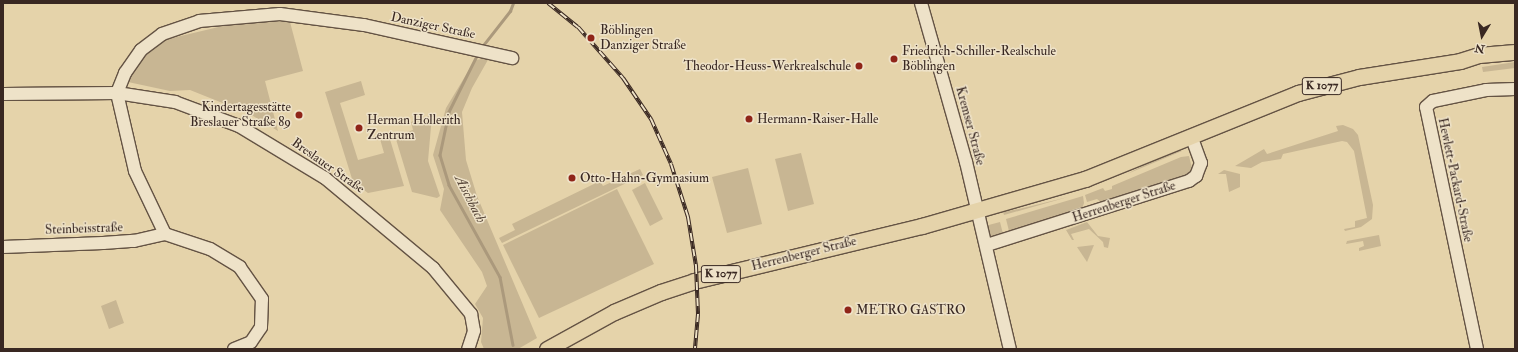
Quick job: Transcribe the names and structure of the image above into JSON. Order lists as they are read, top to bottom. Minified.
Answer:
{"streets":{"main road":["K 1077","Herrenberger Straße"],"street":["Danziger Straße","Kremser Straße","Breslauer Straße","Hewlett-Packard-Straße","Steinbeisstraße"]},"crossings":[["Danziger Straße","Breslauer Straße"],["Kremser Straße","Herrenberger Straße"]],"water":["Aischbach"],"places":["Böblingen Danziger Straße","Friedrich-Schiller-Realschule Böblingen","Theodor-Heuss-Werkrealschule","Kindertagesstätte Breslauer Straße 89","Hermann-Raiser-Halle","Herman Hollerith Zentrum","Otto-Hahn-Gymnasium","METRO GASTRO"],"north":"bottom"}
